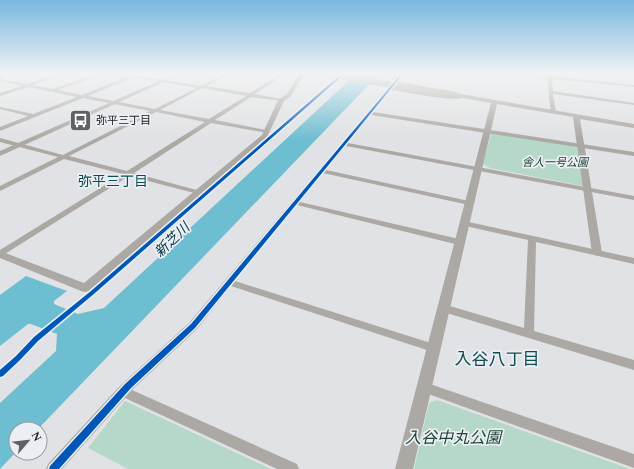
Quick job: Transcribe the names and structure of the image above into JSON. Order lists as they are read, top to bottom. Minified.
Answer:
{"districts":["弥平三丁目","入谷八丁目"],"water":["新芝川"],"parks":["舎人一号公園","入谷中丸公園"],"places":{"bus stop":["弥平三丁目"]},"north":"top right"}
